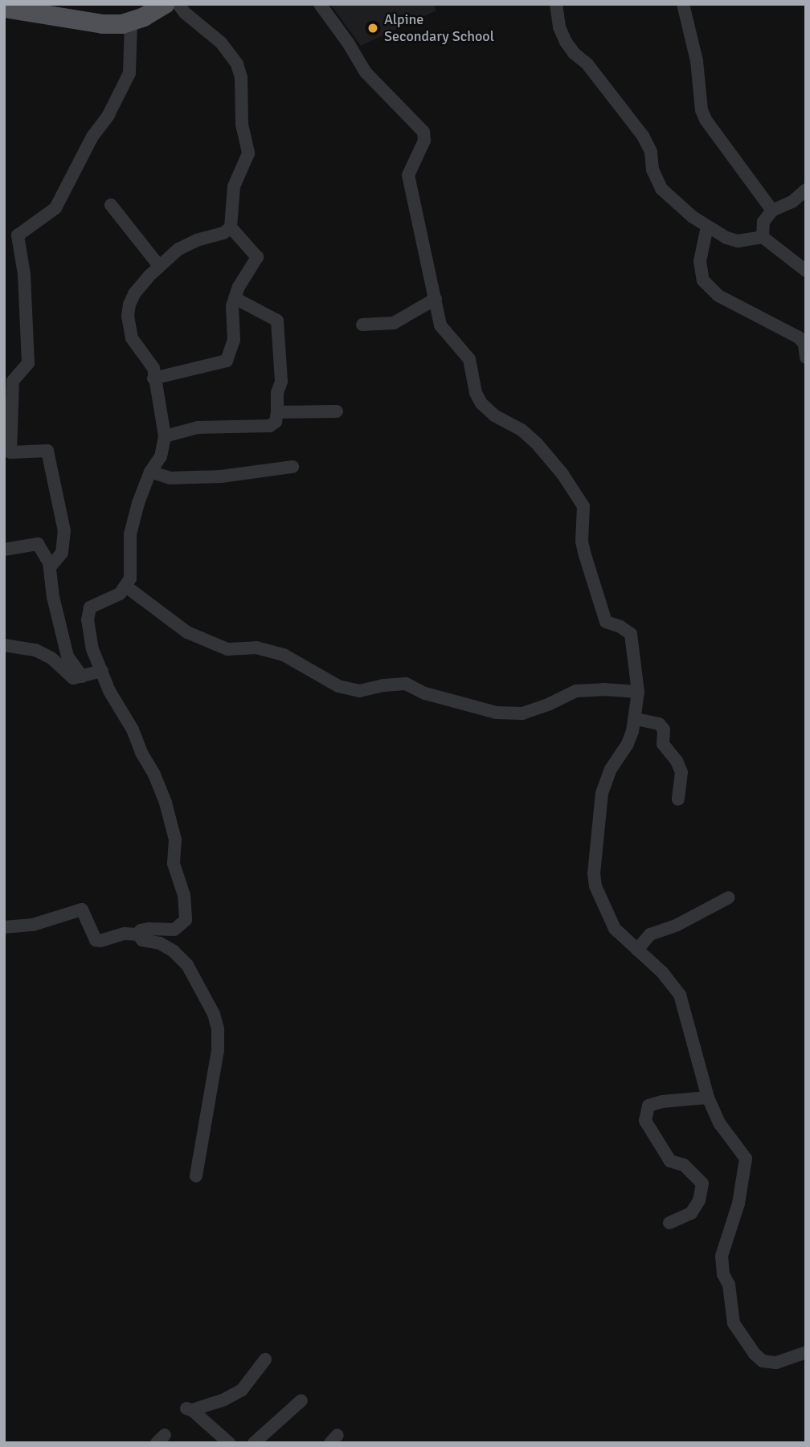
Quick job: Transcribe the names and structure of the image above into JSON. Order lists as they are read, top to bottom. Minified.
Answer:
{"places":["Alpine Secondary School"]}
